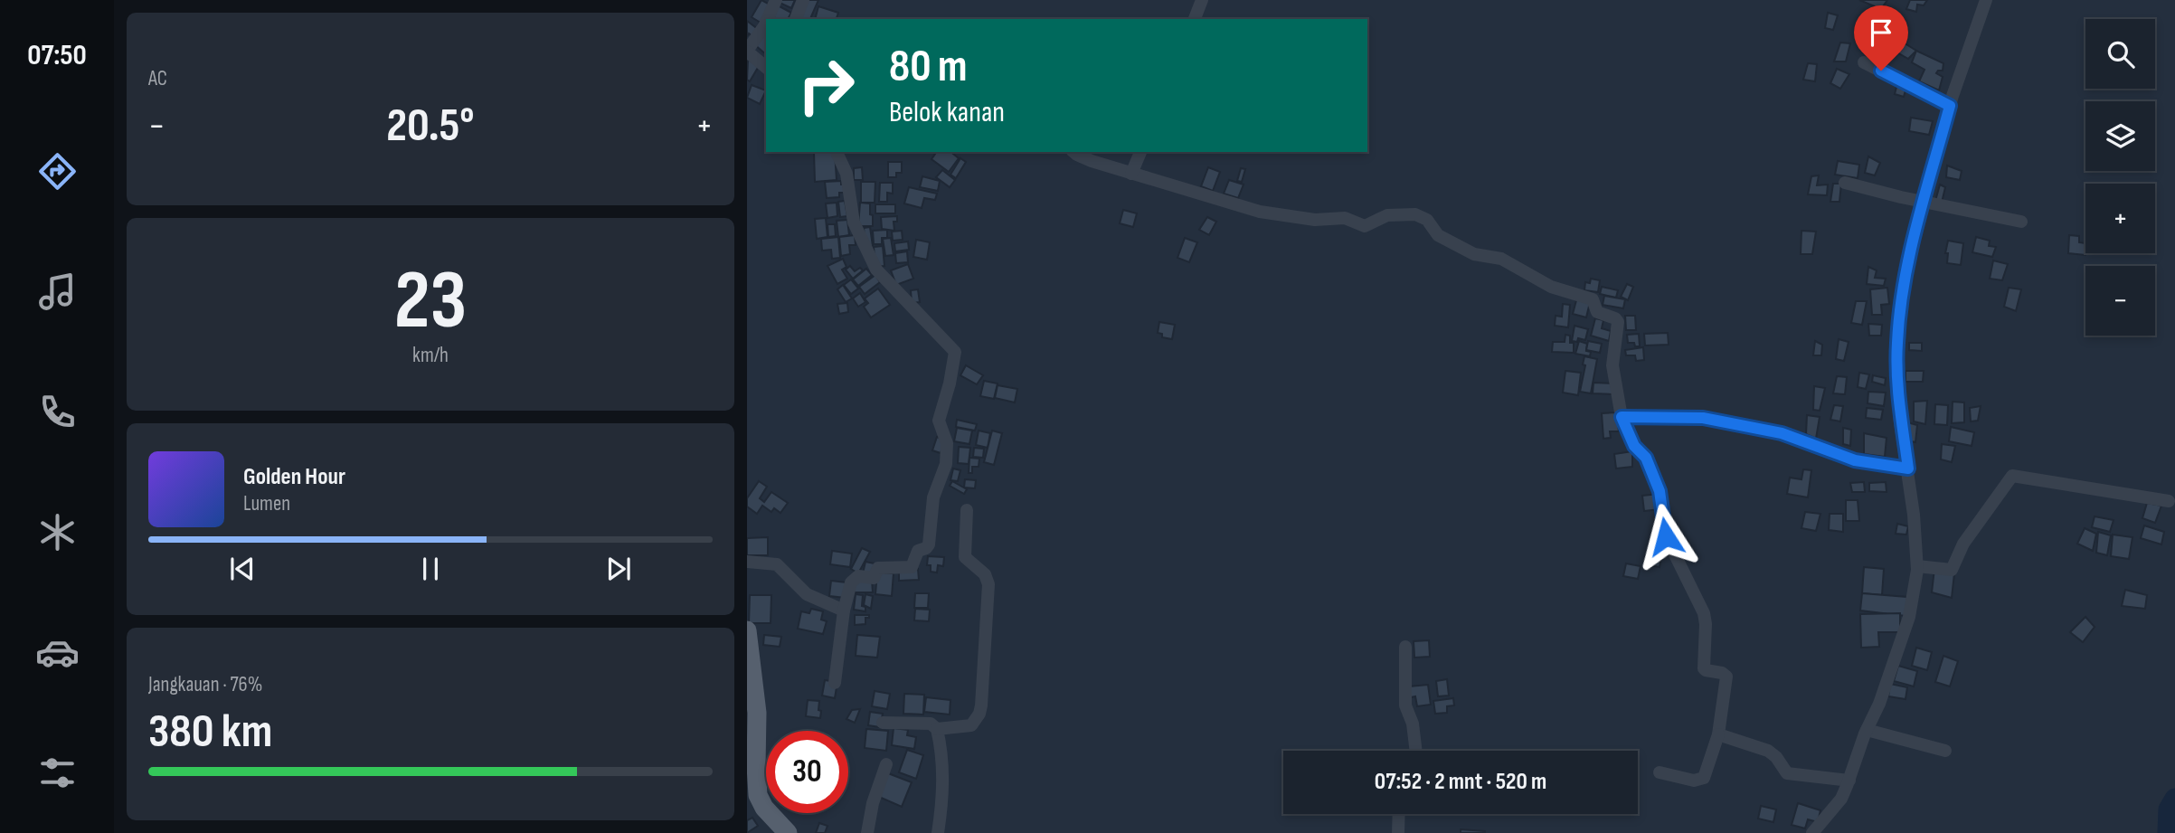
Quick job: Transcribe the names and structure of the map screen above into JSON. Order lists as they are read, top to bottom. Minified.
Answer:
{"page":{"tabs":"07:50","tile":["AC",["23","km/h"],["Jangkauan · 76%","380 km"]],"map_buttons":["+","−"],"turn":["80 m","Belok kanan"],"heat":["−","20.5°","+"],"song":["Golden Hour","Lumen"],"limit":"30","trip":"07:52 · 2 mnt · 520 m"}}
